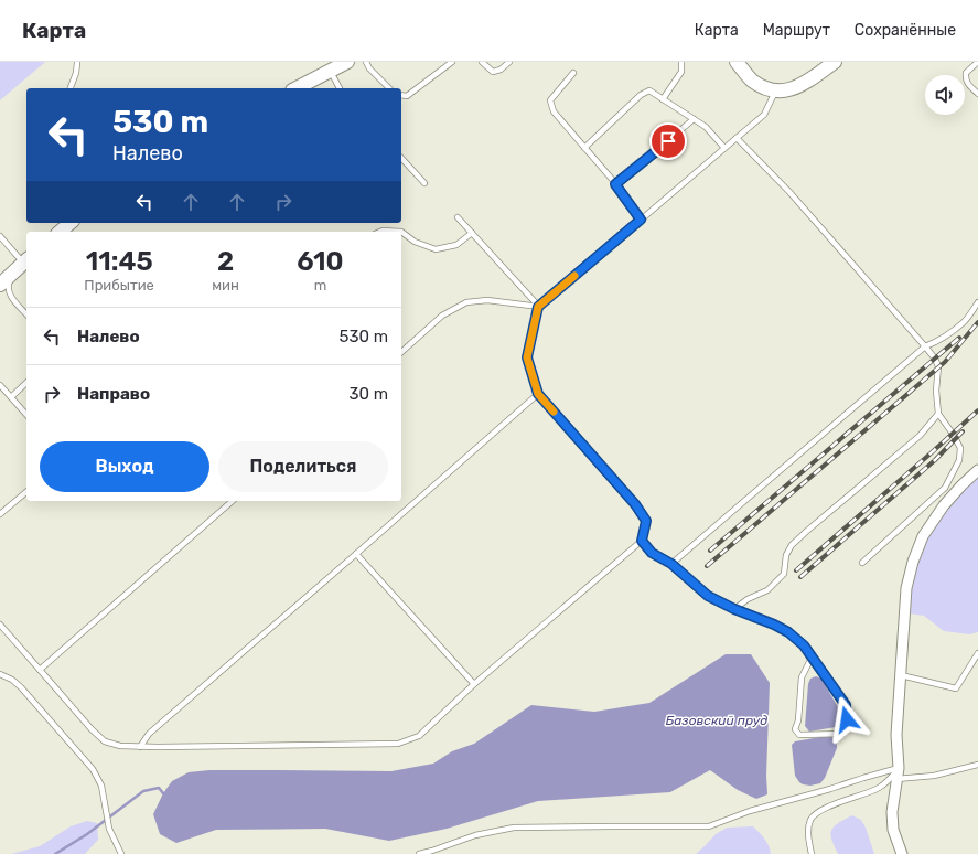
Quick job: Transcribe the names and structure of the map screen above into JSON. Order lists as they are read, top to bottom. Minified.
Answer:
{"water":["Базовский пруд"],"page":{"header":"Карта","nav":["Карта","Маршрут","Сохранённые"],"turn":["530 m","Налево"],"eta":["11:45","Прибытие","2","мин","610","m"],"list":[{"name":"Налево","value":"530 m"},{"name":"Направо","value":"30 m"}],"buttons":["Выход","Поделиться"]}}
